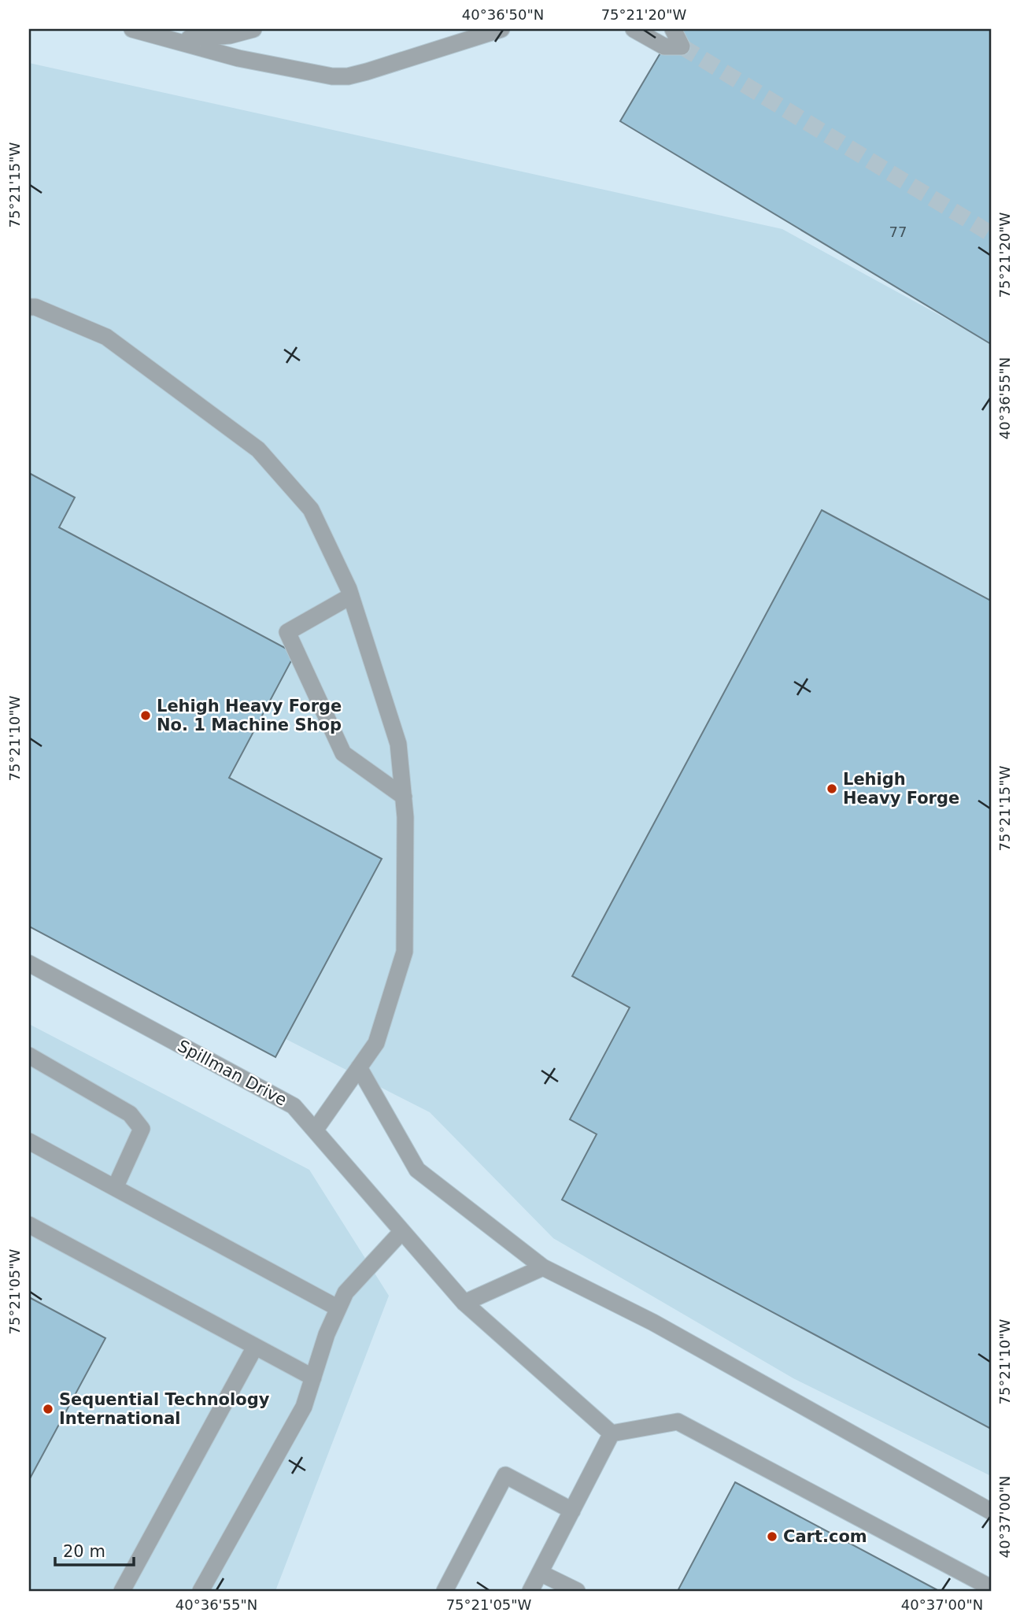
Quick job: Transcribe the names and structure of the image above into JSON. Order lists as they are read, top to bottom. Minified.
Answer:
{"streets":{"street":["Spillman Drive"]},"places":["Lehigh Heavy Forge No. 1 Machine Shop","Lehigh Heavy Forge","Sequential Technology International","Cart.com"],"house_numbers":["77"],"scale_bar":"20 m","coordinates":["40°36'50\"N","75°21'20\"W","75°21'15\"W","40°36'55\"N","75°21'10\"W","75°21'05\"W","40°37'00\"N"]}
